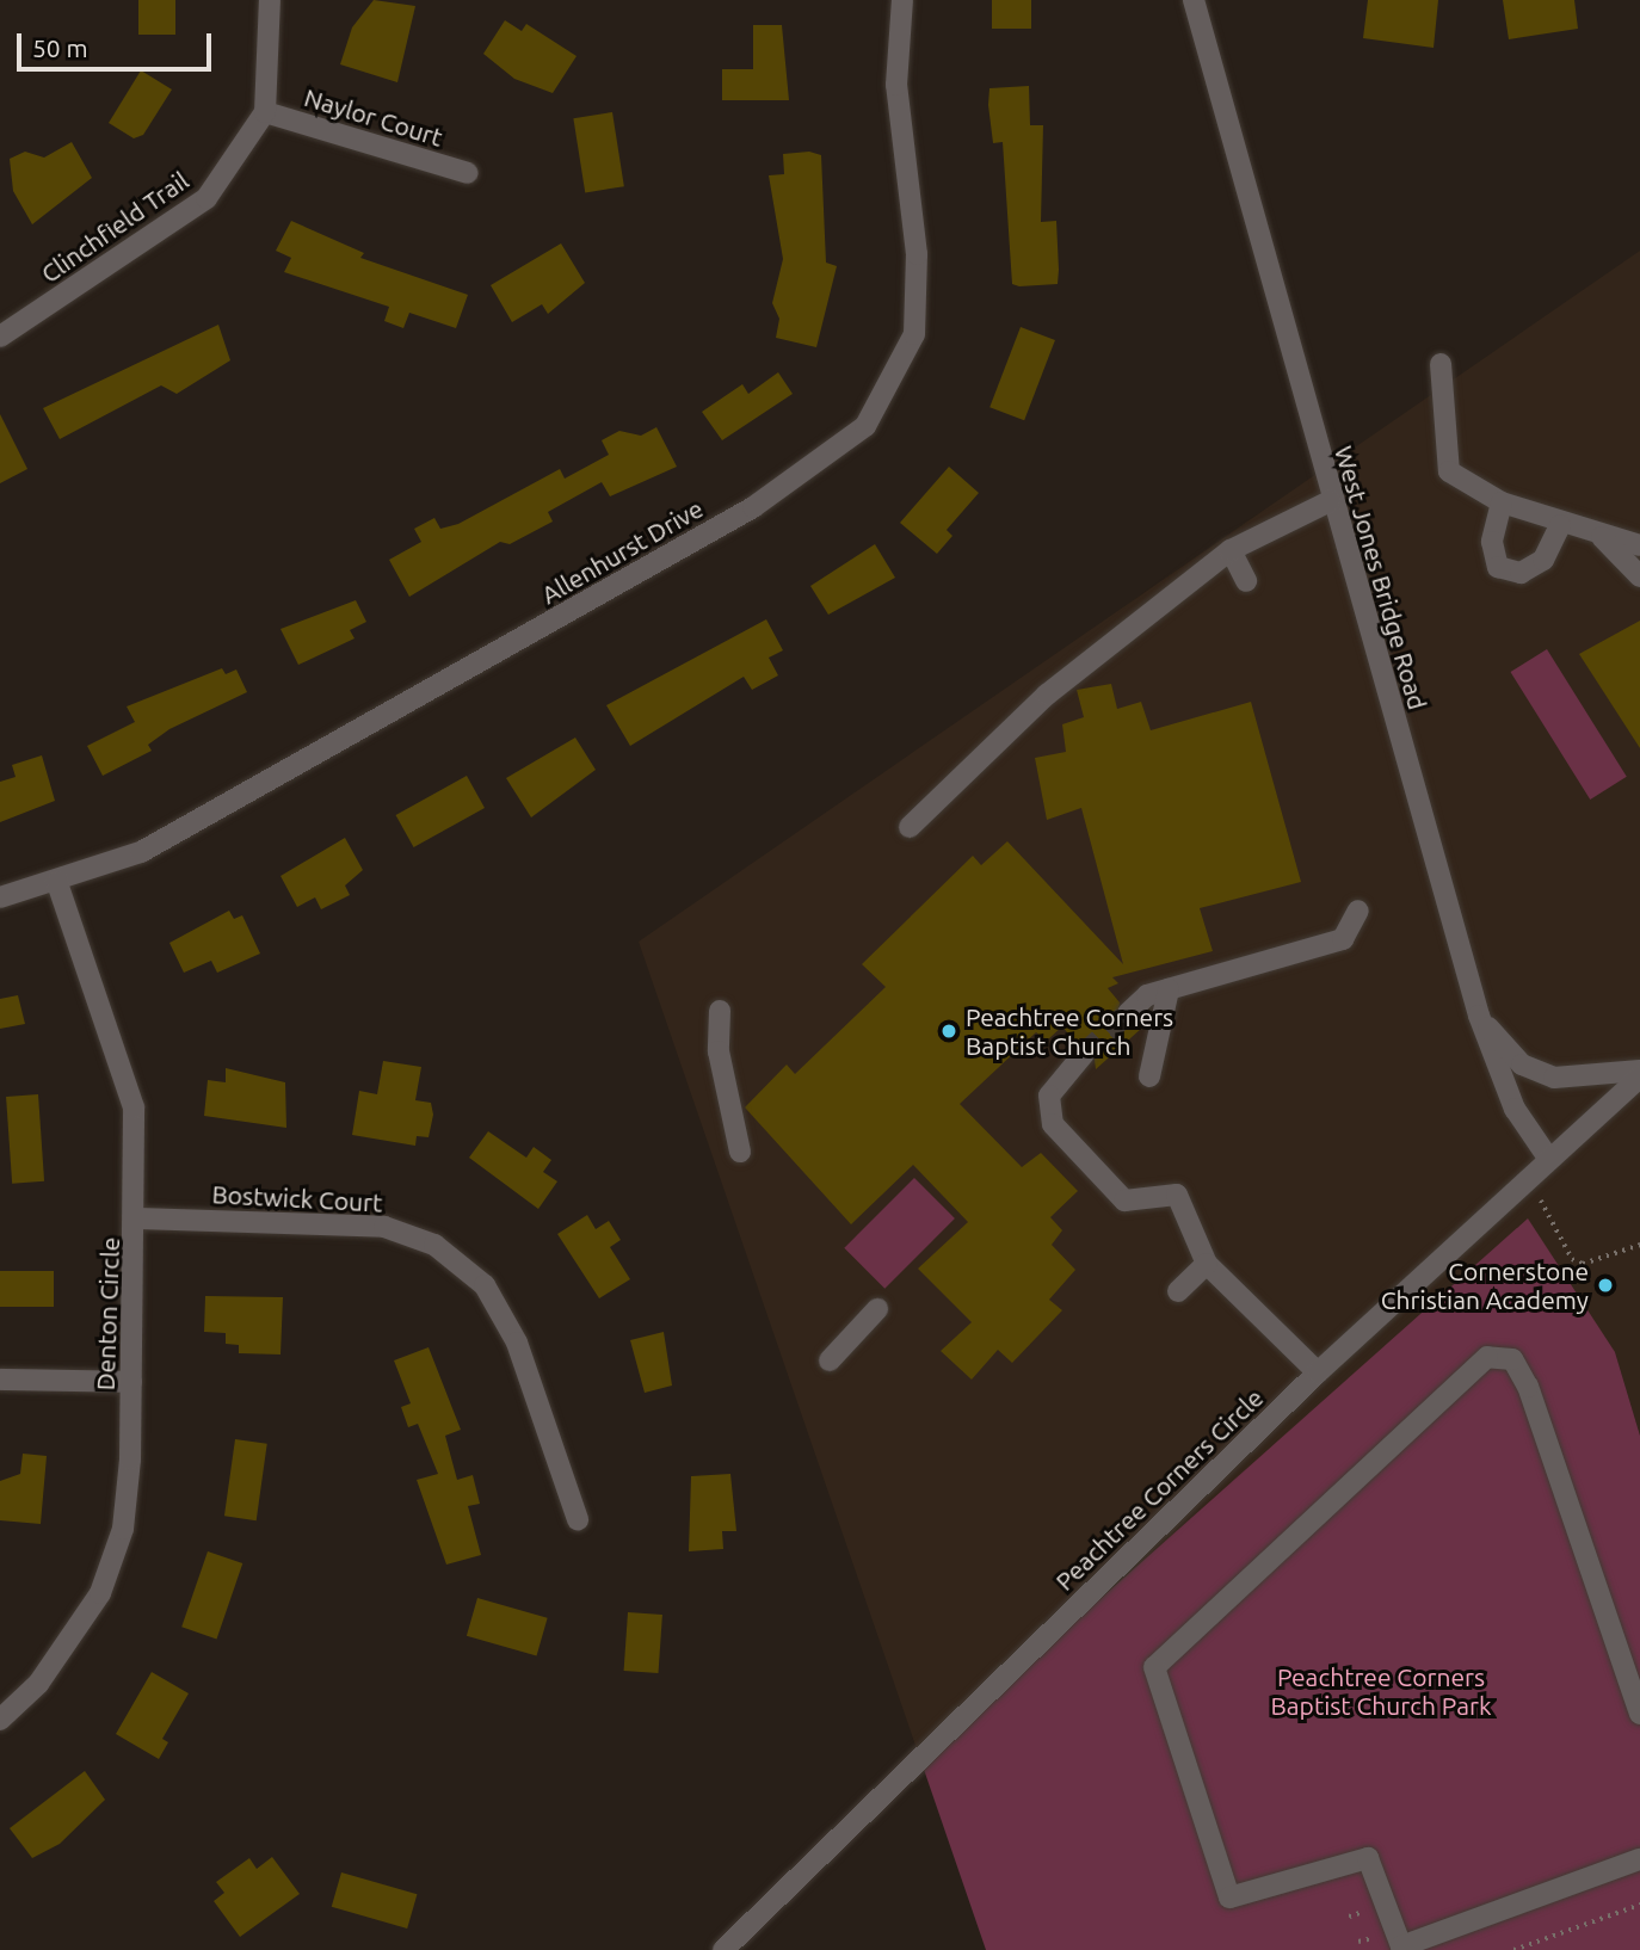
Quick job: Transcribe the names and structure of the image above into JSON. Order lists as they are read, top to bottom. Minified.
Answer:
{"streets":{"street":["Naylor Court","Clinchfield Trail","Allenhurst Drive","West Jones Bridge Road","Bostwick Court","Denton Circle","Peachtree Corners Circle"]},"crossings":[["Naylor Court","Clinchfield Trail"],["Allenhurst Drive","Denton Circle"],["West Jones Bridge Road","Peachtree Corners Circle"],["Bostwick Court","Denton Circle"]],"parks":["Peachtree Corners Baptist Church Park"],"places":["Peachtree Corners Baptist Church","Cornerstone Christian Academy"],"scale_bar":"50 m"}
